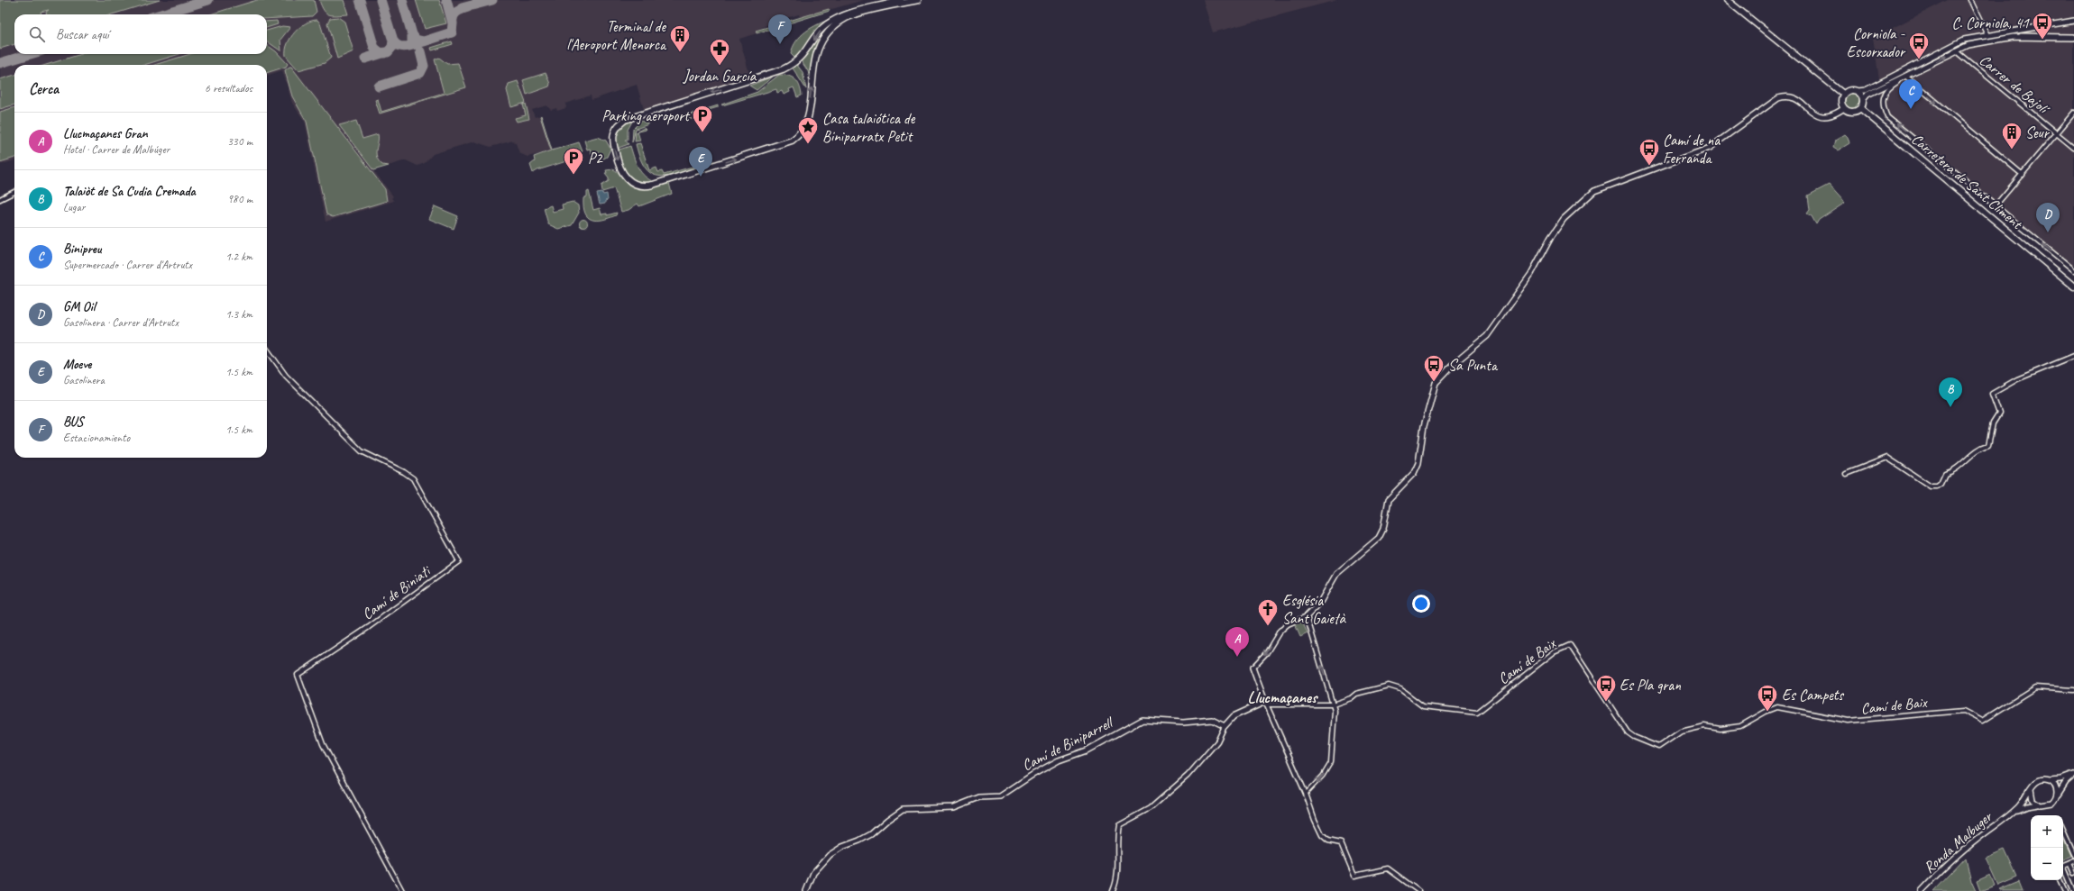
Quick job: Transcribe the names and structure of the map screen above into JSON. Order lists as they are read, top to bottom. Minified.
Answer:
{"streets":{"main road":["Carretera de Sant Climent"],"street":["Carrer de Bajolí","Camí de Biniati","Camí de Baix","Camí de Biniparrell","Ronda Malbuger"]},"districts":["Llucmaçanes"],"places":{"bus stop":["C. Corniola, 41","Corniola - Escorxador","Camí de na Ferranda","Sa Punta","Es Pla gran","Es Campets"],"building":["Terminal de l'Aeroport Menorca","Seur"],"pharmacy":["Jordan García"],"parking":["Parking aeroport","P2"],"place":["Casa talaiótica de Biniparratx Petit"],"church":["Església Sant Gaietà"]},"page":{"pins":["F","C","E","D","B","A"],"search":"Buscar aquí","heading":["Cerca","6 resultados"],"list":[{"mark":"A","name":"Llucmaçanes Gran","note":"Hotel · Carrer de Malbúger","value":"330 m"},{"mark":"B","name":"Talaiòt de Sa Cudia Cremada","note":"Lugar","value":"980 m"},{"mark":"C","name":"Binipreu","note":"Supermercado · Carrer d'Artrutx","value":"1.2 km"},{"mark":"D","name":"GM Oil","note":"Gasolinera · Carrer d'Artrutx","value":"1.3 km"},{"mark":"E","name":"Moeve","note":"Gasolinera","value":"1.5 km"},{"mark":"F","name":"BUS","note":"Estacionamiento","value":"1.5 km"}],"map_buttons":["+","−"]}}
